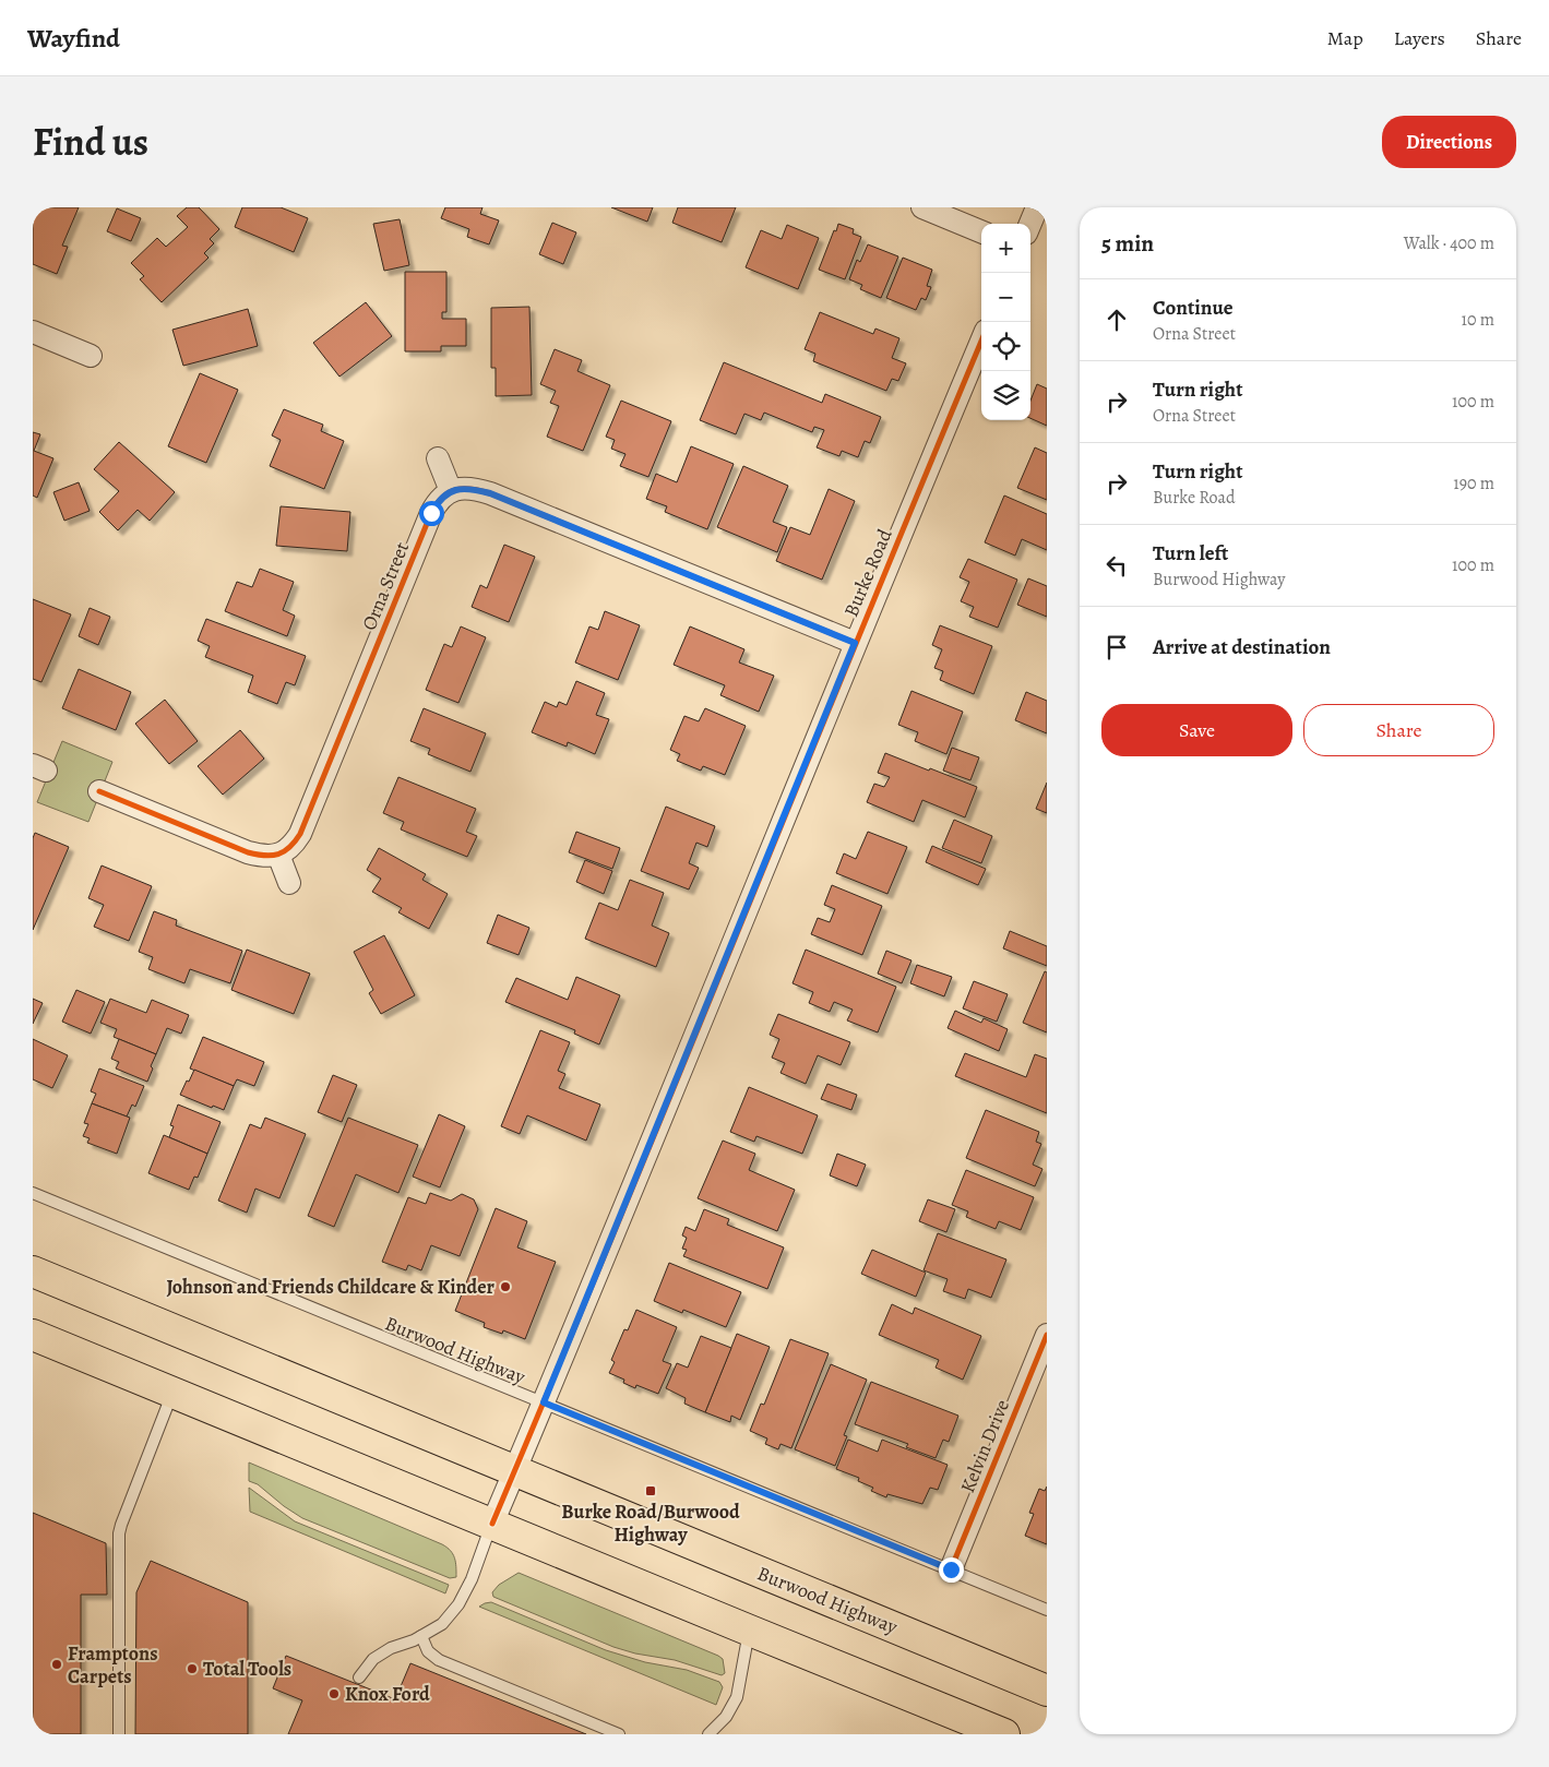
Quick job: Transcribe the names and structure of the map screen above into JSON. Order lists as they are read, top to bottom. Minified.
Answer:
{"streets":{"highway":["Burwood Highway"],"street":["Burke Road","Orna Street","Kelvin Drive"]},"crossings":[["Burke Road","Burwood Highway"],["Burwood Highway","Kelvin Drive"]],"places":{"other":["Johnson and Friends Childcare & Kinder","Framptons Carpets","Total Tools","Knox Ford"],"transit":["Burke Road/Burwood Highway"]},"page":{"header":"Wayfind","nav":["Map","Layers","Share"],"title":"Find us","buttons":["Directions",["Save","Share"]],"heading":["5 min","Walk · 400 m"],"map_buttons":["+","−"],"list":[["Continue","Orna Street","10 m"],["Turn right","Orna Street","100 m"],["Turn right","Burke Road","190 m"],["Turn left","Burwood Highway","100 m"],"Arrive at destination"]}}
